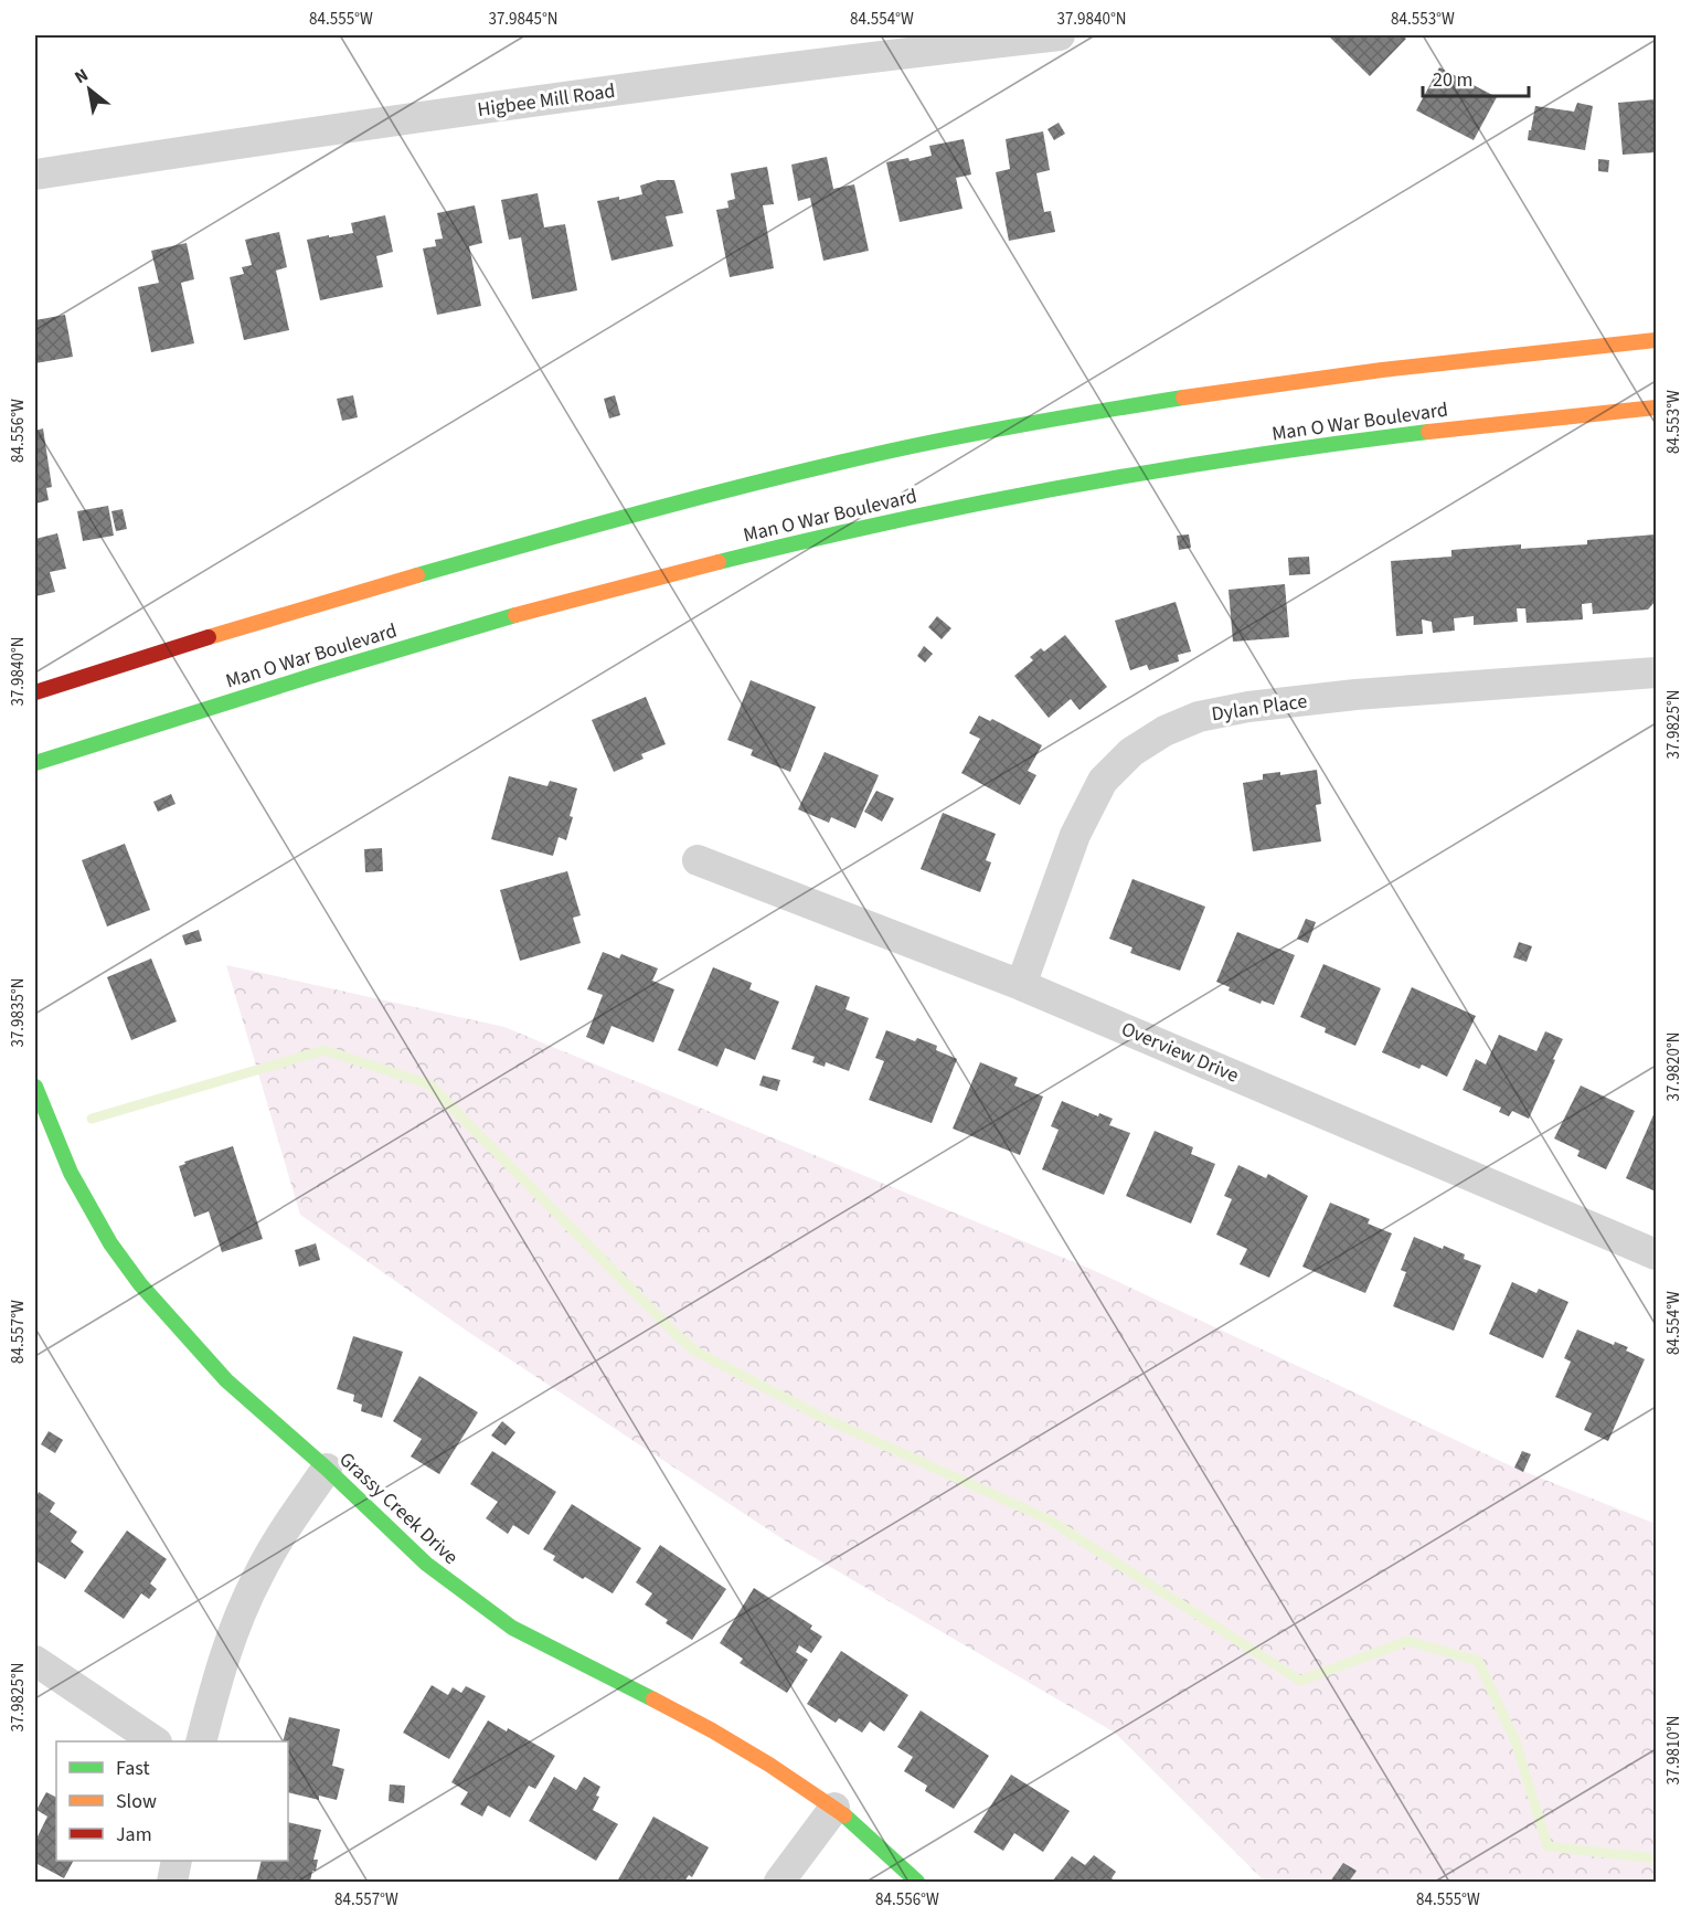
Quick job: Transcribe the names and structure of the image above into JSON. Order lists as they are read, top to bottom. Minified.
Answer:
{"streets":{"main road":["Man O War Boulevard","Grassy Creek Drive"],"street":["Higbee Mill Road","Dylan Place","Overview Drive"]},"crossings":[["Dylan Place","Overview Drive"]],"legend":["Fast","Slow","Jam"],"scale_bar":"20 m","north":"top left","coordinates":["84.555°W","37.9845°N","84.554°W","37.9840°N","84.553°W","84.556°W","37.9825°N","37.9835°N","37.9820°N","84.557°W","37.9810°N"]}
